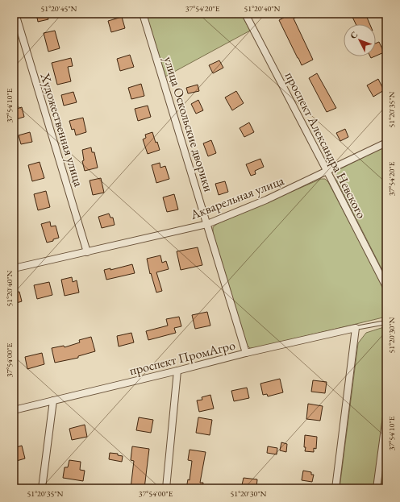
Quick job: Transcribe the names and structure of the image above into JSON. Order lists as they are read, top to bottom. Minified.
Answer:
{"streets":{"street":["улица Оскольские дворики","Художественная улица","проспект Александра Невского","Акварельная улица","проспект ПромАгро"]},"crossings":[["улица Оскольские дворики","Акварельная улица"],["улица Оскольские дворики","проспект ПромАгро"],["Художественная улица","Акварельная улица"],["проспект Александра Невского","Акварельная улица"]],"north":"top left","coordinates":["51°20'45\"N","37°54'20\"E","51°20'40\"N","37°54'10\"E","51°20'35\"N","51°20'30\"N","37°54'00\"E"]}
